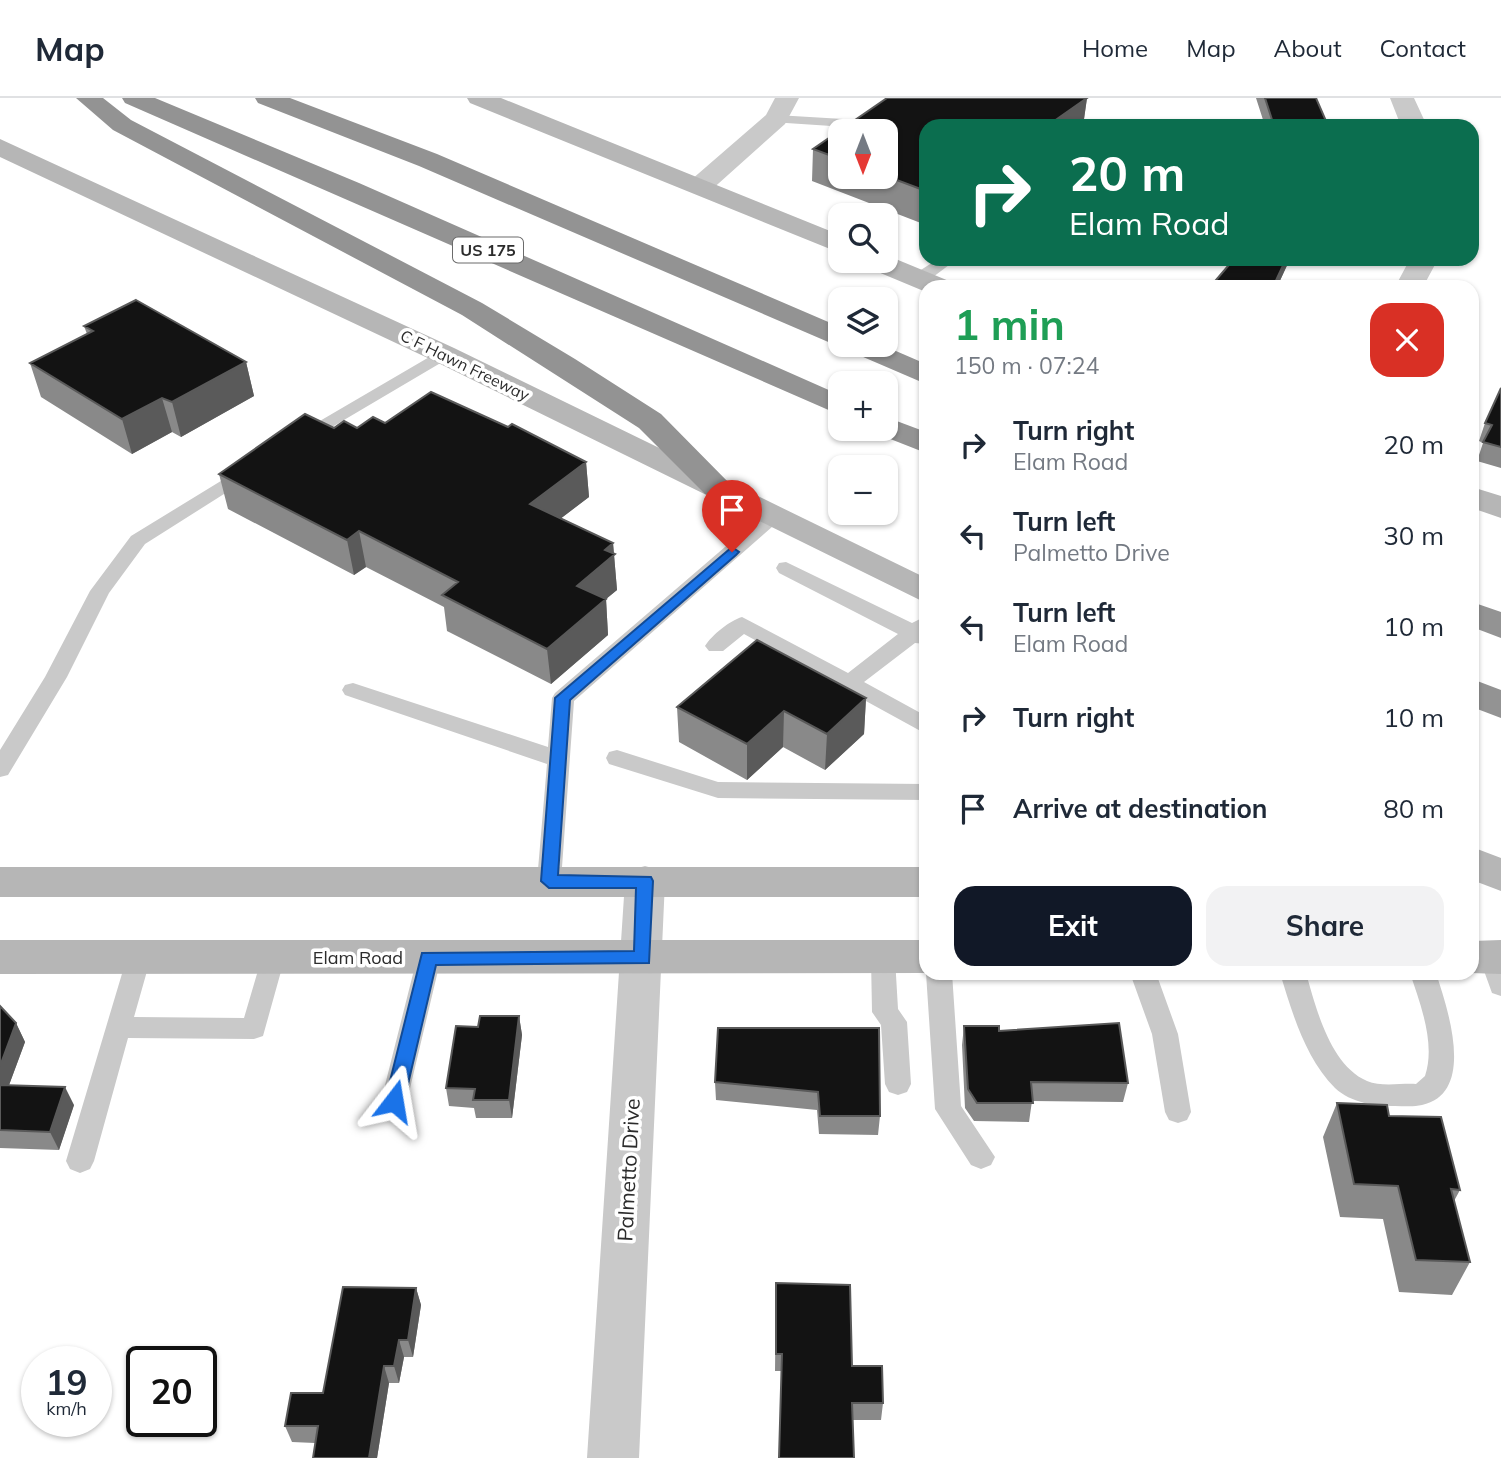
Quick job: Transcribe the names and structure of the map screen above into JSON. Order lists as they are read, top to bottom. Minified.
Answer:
{"streets":{"highway":["US 175"],"main road":["C F Hawn Freeway","Elam Road"],"street":["Palmetto Drive"]},"crossings":[["Elam Road","Palmetto Drive"]],"north":"bottom","page":{"header":"Map","nav":["Home","Map","About","Contact"],"map_buttons":["+","−"],"turn":["20 m","Elam Road"],"heading":["1 min","150 m · 07:24"],"list":[{"name":"Turn right","note":"Elam Road","value":"20 m"},{"name":"Turn left","note":"Palmetto Drive","value":"30 m"},{"name":"Turn left","note":"Elam Road","value":"10 m"},{"name":"Turn right","value":"10 m"},{"name":"Arrive at destination","value":"80 m"}],"buttons":["Exit","Share"],"speed":"19 km/h","limit":"20"}}
